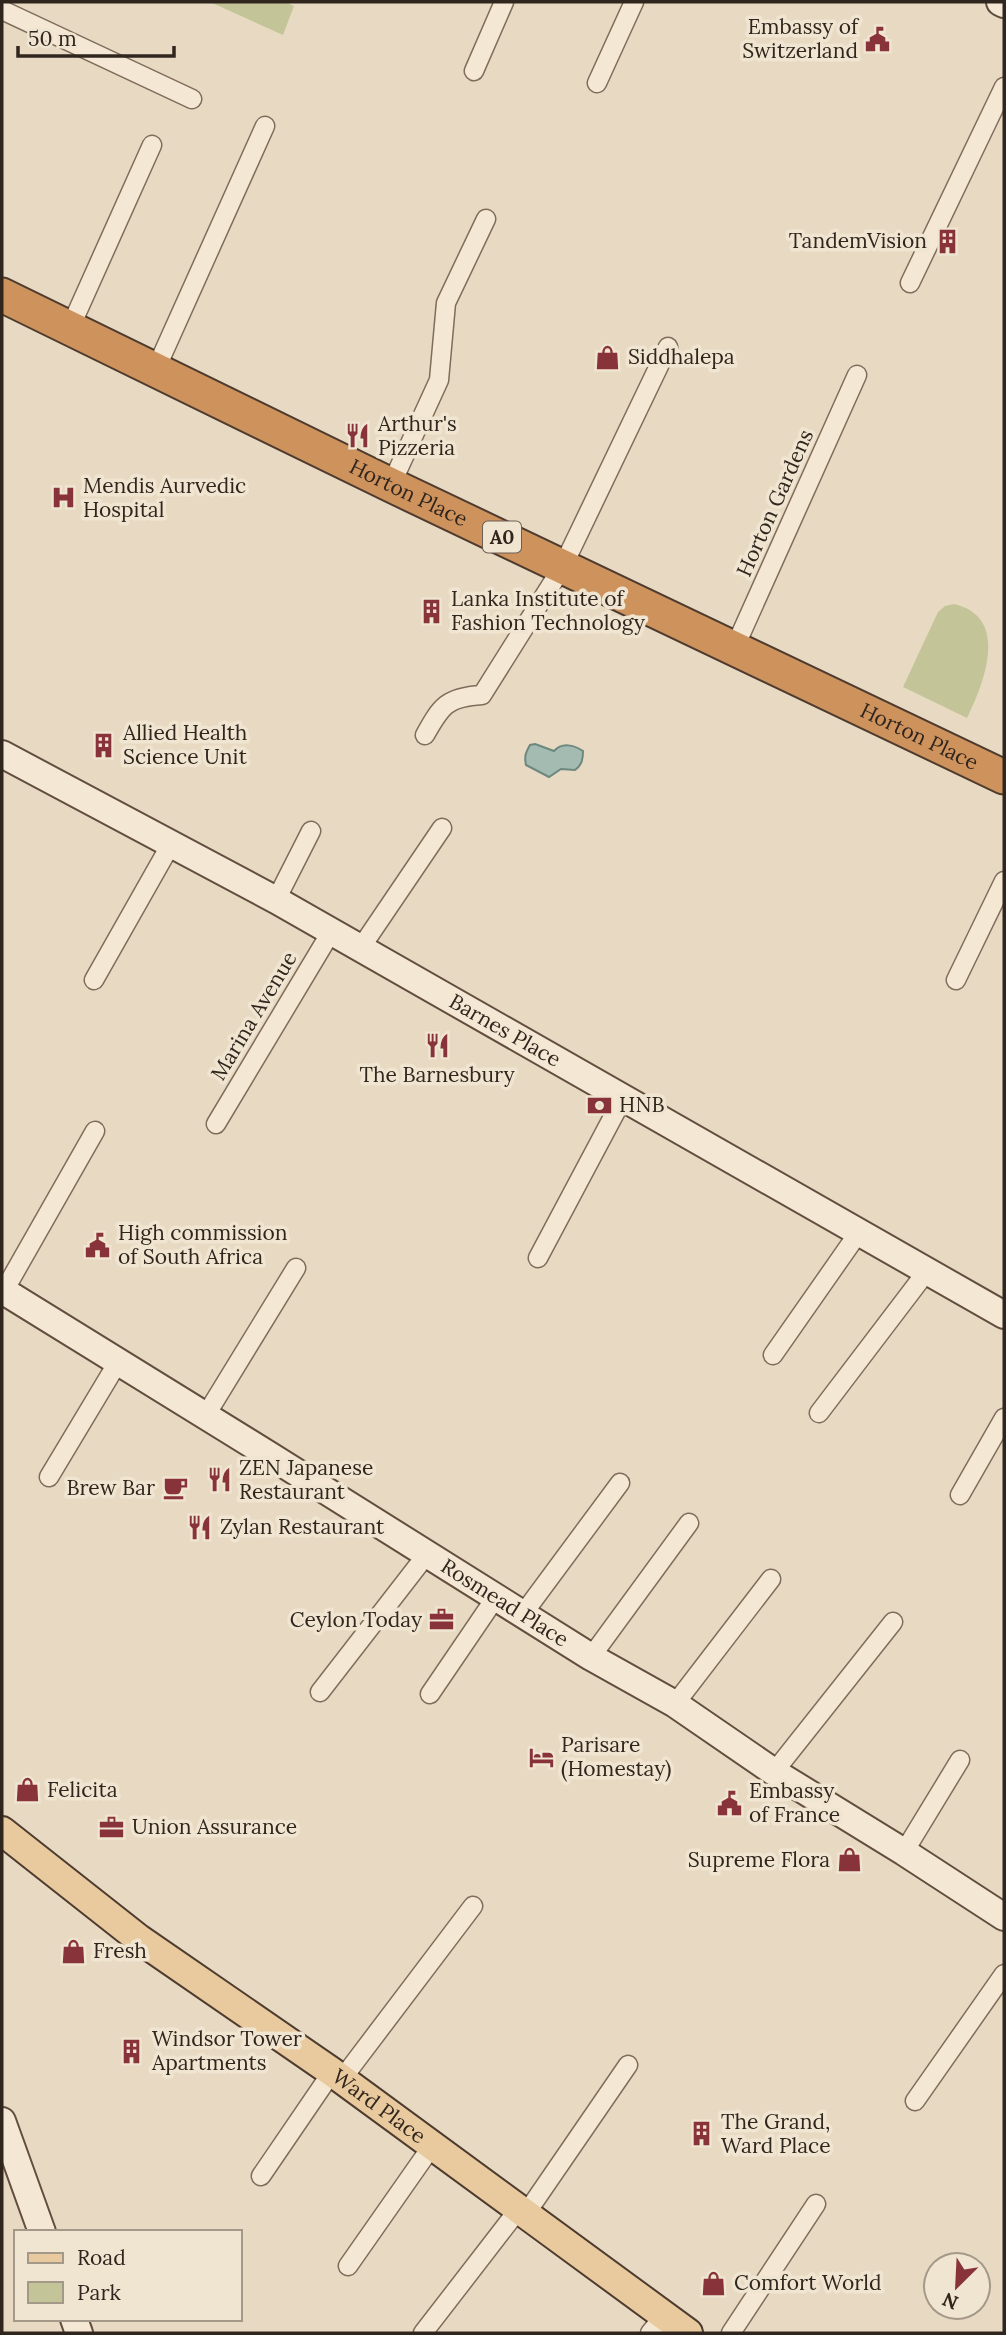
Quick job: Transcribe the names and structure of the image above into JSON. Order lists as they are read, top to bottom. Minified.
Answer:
{"streets":{"highway":["Horton Place","A0"],"main road":["Ward Place"],"street":["Horton Gardens","Marina Avenue","Barnes Place","Rosmead Place"]},"crossings":[["Horton Place","Horton Gardens"],["Marina Avenue","Barnes Place"]],"places":{"public building":["Embassy of Switzerland","High commission of South Africa","Embassy of France"],"building":["TandemVision","Lanka Institute of Fashion Technology","Allied Health Science Unit","Windsor Tower Apartments","The Grand, Ward Place"],"shop":["Siddhalepa","Felicita","Supreme Flora","Fresh","Comfort World"],"restaurant":["Arthur's Pizzeria","The Barnesbury","ZEN Japanese Restaurant","Zylan Restaurant"],"hospital":["Mendis Aurvedic Hospital"],"bank":["HNB"],"cafe":["Brew Bar"],"office":["Ceylon Today","Union Assurance"],"hotel":["Parisare (Homestay)"]},"legend":["Road","Park"],"scale_bar":"50 m","north":"bottom left"}
